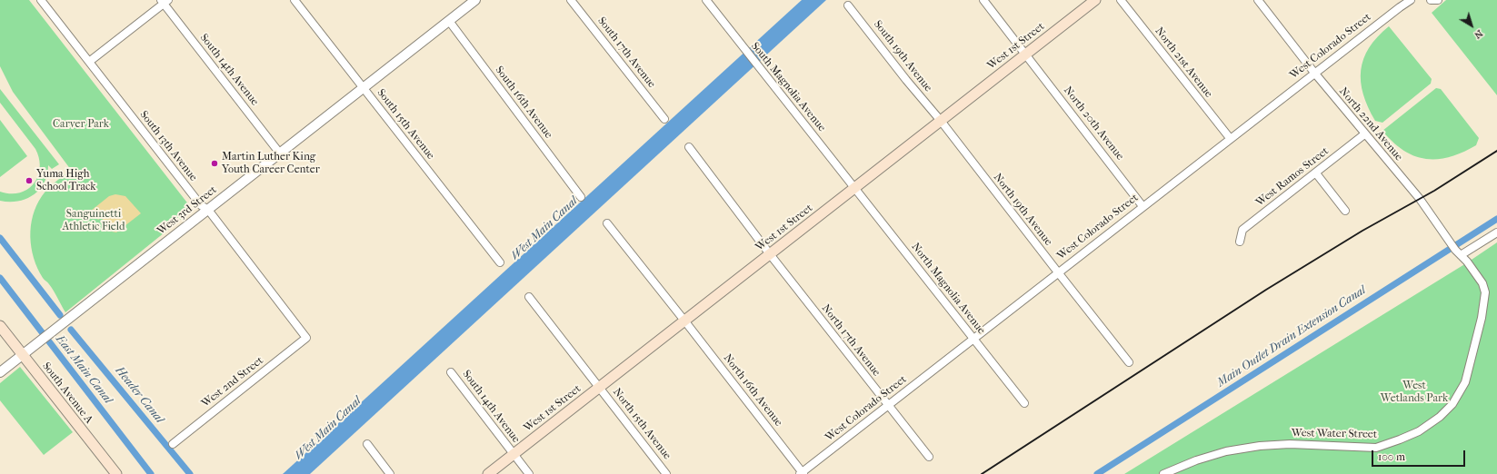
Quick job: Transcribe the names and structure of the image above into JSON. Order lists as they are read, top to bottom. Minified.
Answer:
{"streets":{"main road":["West 1st Street","South Avenue A"],"street":["West Colorado Street","South 17th Avenue","South 19th Avenue","North 21st Avenue","South 14th Avenue","South Magnolia Avenue","South 16th Avenue","North 20th Avenue","South 15th Avenue","North 22nd Avenue","South 13th Avenue","West Ramos Street","North 19th Avenue","West 3rd Street","North Magnolia Avenue","North 17th Avenue","West 2nd Street","North 16th Avenue","North 15th Avenue","West Water Street"]},"crossings":[["West 1st Street","South 19th Avenue"],["West 1st Street","South 14th Avenue"],["West 1st Street","South Magnolia Avenue"],["West 1st Street","North 20th Avenue"],["West 1st Street","North 19th Avenue"],["West 1st Street","North Magnolia Avenue"],["West 1st Street","North 17th Avenue"],["West 1st Street","North 16th Avenue"],["West 1st Street","North 15th Avenue"],["West Colorado Street","North 21st Avenue"],["West Colorado Street","North 20th Avenue"],["West Colorado Street","North 22nd Avenue"],["West Colorado Street","North 19th Avenue"],["West Colorado Street","North Magnolia Avenue"],["West Colorado Street","North 17th Avenue"],["West Colorado Street","North 16th Avenue"],["South 19th Avenue","North 19th Avenue"],["South 14th Avenue","West 3rd Street"],["South Magnolia Avenue","North Magnolia Avenue"],["South 16th Avenue","West 3rd Street"],["South 15th Avenue","West 3rd Street"],["North 22nd Avenue","West Ramos Street"],["North 22nd Avenue","West Water Street"],["South 13th Avenue","West 3rd Street"],["South 13th Avenue","West 2nd Street"],["West 3rd Street","South Avenue A"]],"water":["West Main Canal","Main Outlet Drain Extension Canal","East Main Canal","Header Canal"],"parks":["Carver Park","Sanguinetti Athletic Field","West Wetlands Park"],"places":["Martin Luther King Youth Career Center","Yuma High School Track"],"scale_bar":"100 m","north":"bottom right"}
